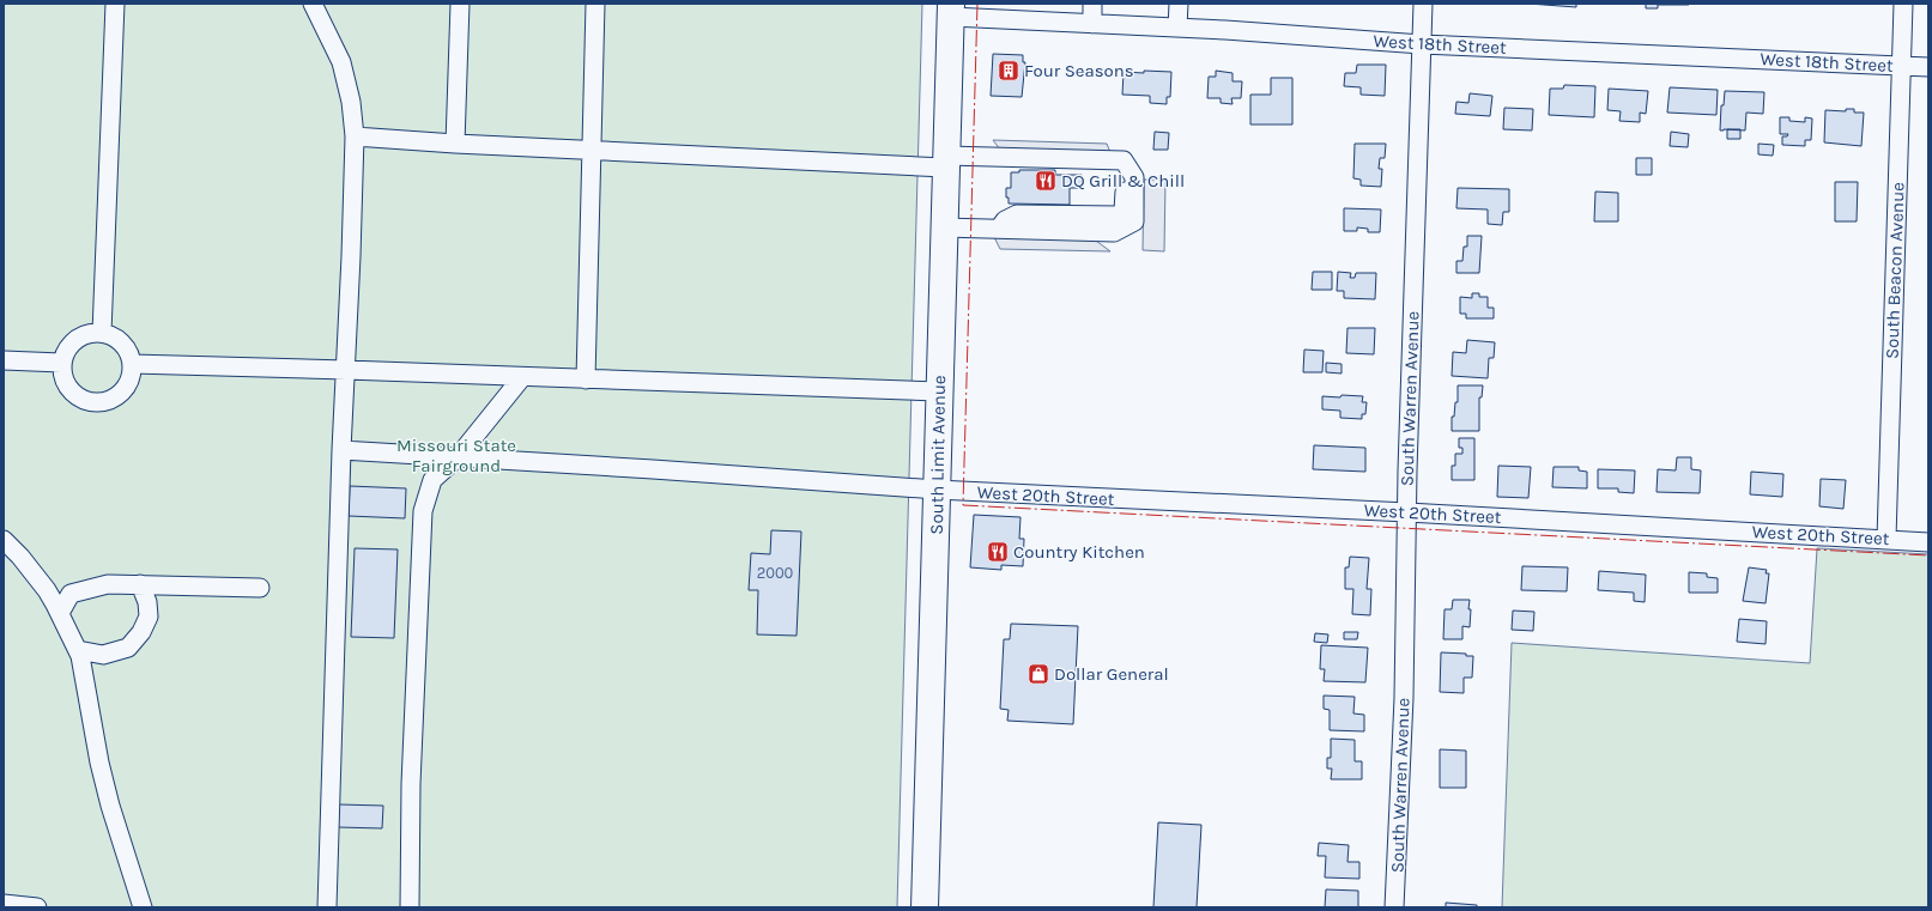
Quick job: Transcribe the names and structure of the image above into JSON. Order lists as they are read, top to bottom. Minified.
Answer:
{"streets":{"highway":["South Limit Avenue"],"street":["West 18th Street","South Beacon Avenue","South Warren Avenue","West 20th Street"]},"crossings":[["West 18th Street","South Beacon Avenue"],["West 18th Street","South Warren Avenue"],["West 18th Street","South Limit Avenue"],["South Beacon Avenue","West 20th Street"],["South Warren Avenue","West 20th Street"],["South Limit Avenue","West 20th Street"]],"parks":["Missouri State Fairground"],"places":{"building":["Four Seasons"],"restaurant":["DQ Grill & Chill","Country Kitchen"],"shop":["Dollar General"]},"house_numbers":["2000"]}
